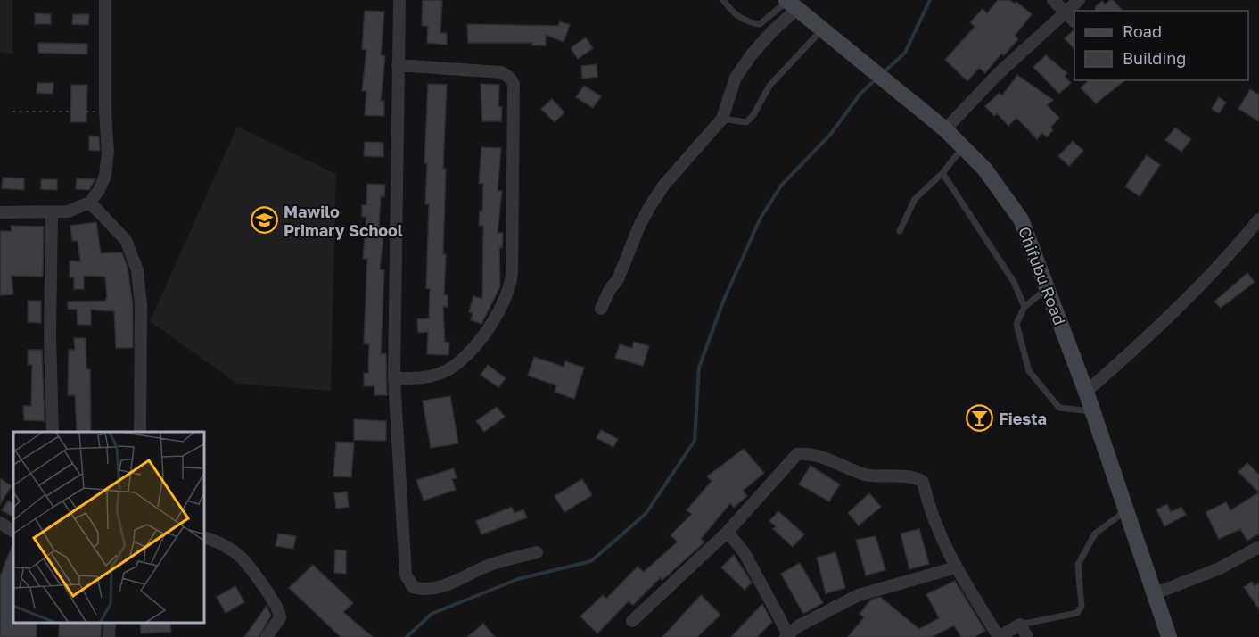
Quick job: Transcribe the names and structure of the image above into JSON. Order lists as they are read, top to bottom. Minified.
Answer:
{"streets":{"main road":["Chifubu Road"]},"places":{"school or university":["Mawilo Primary School"],"bar":["Fiesta"]},"legend":["Road","Building"]}
